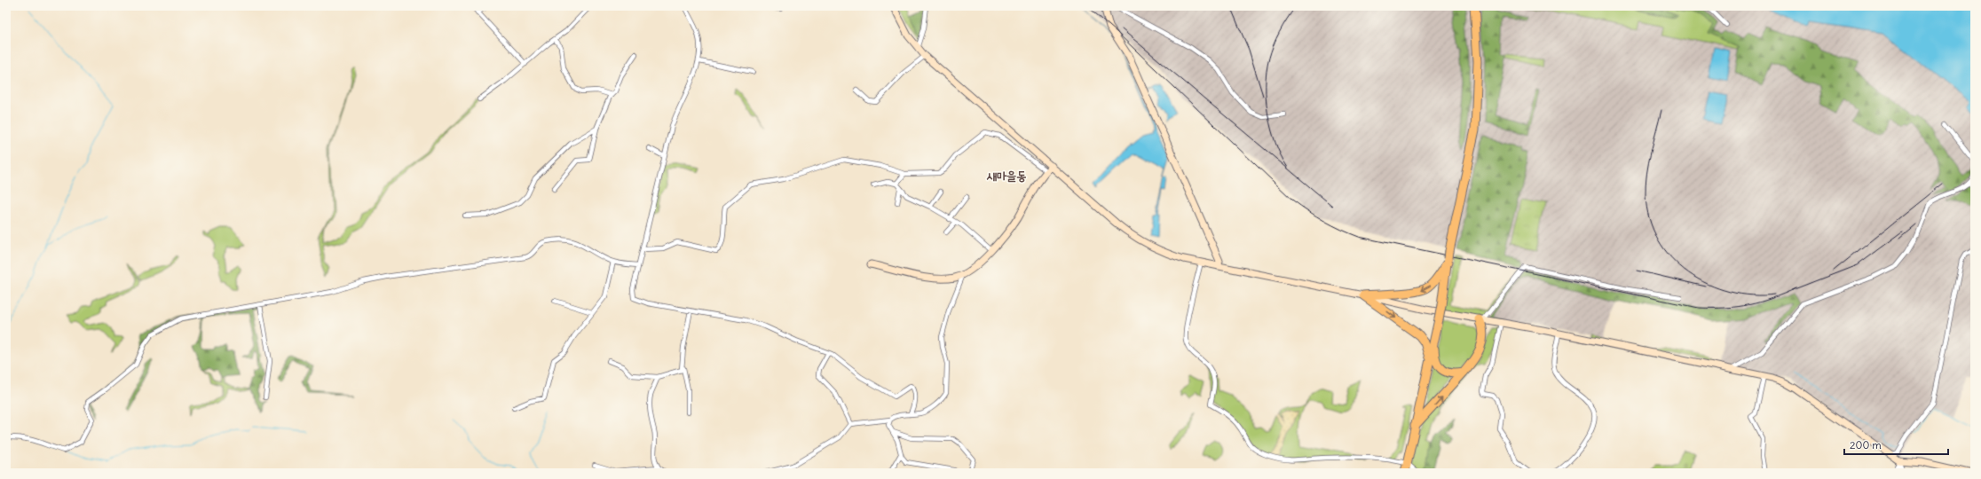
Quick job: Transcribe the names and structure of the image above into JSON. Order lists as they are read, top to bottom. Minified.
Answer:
{"districts":["새마을동"],"scale_bar":"200 m"}
